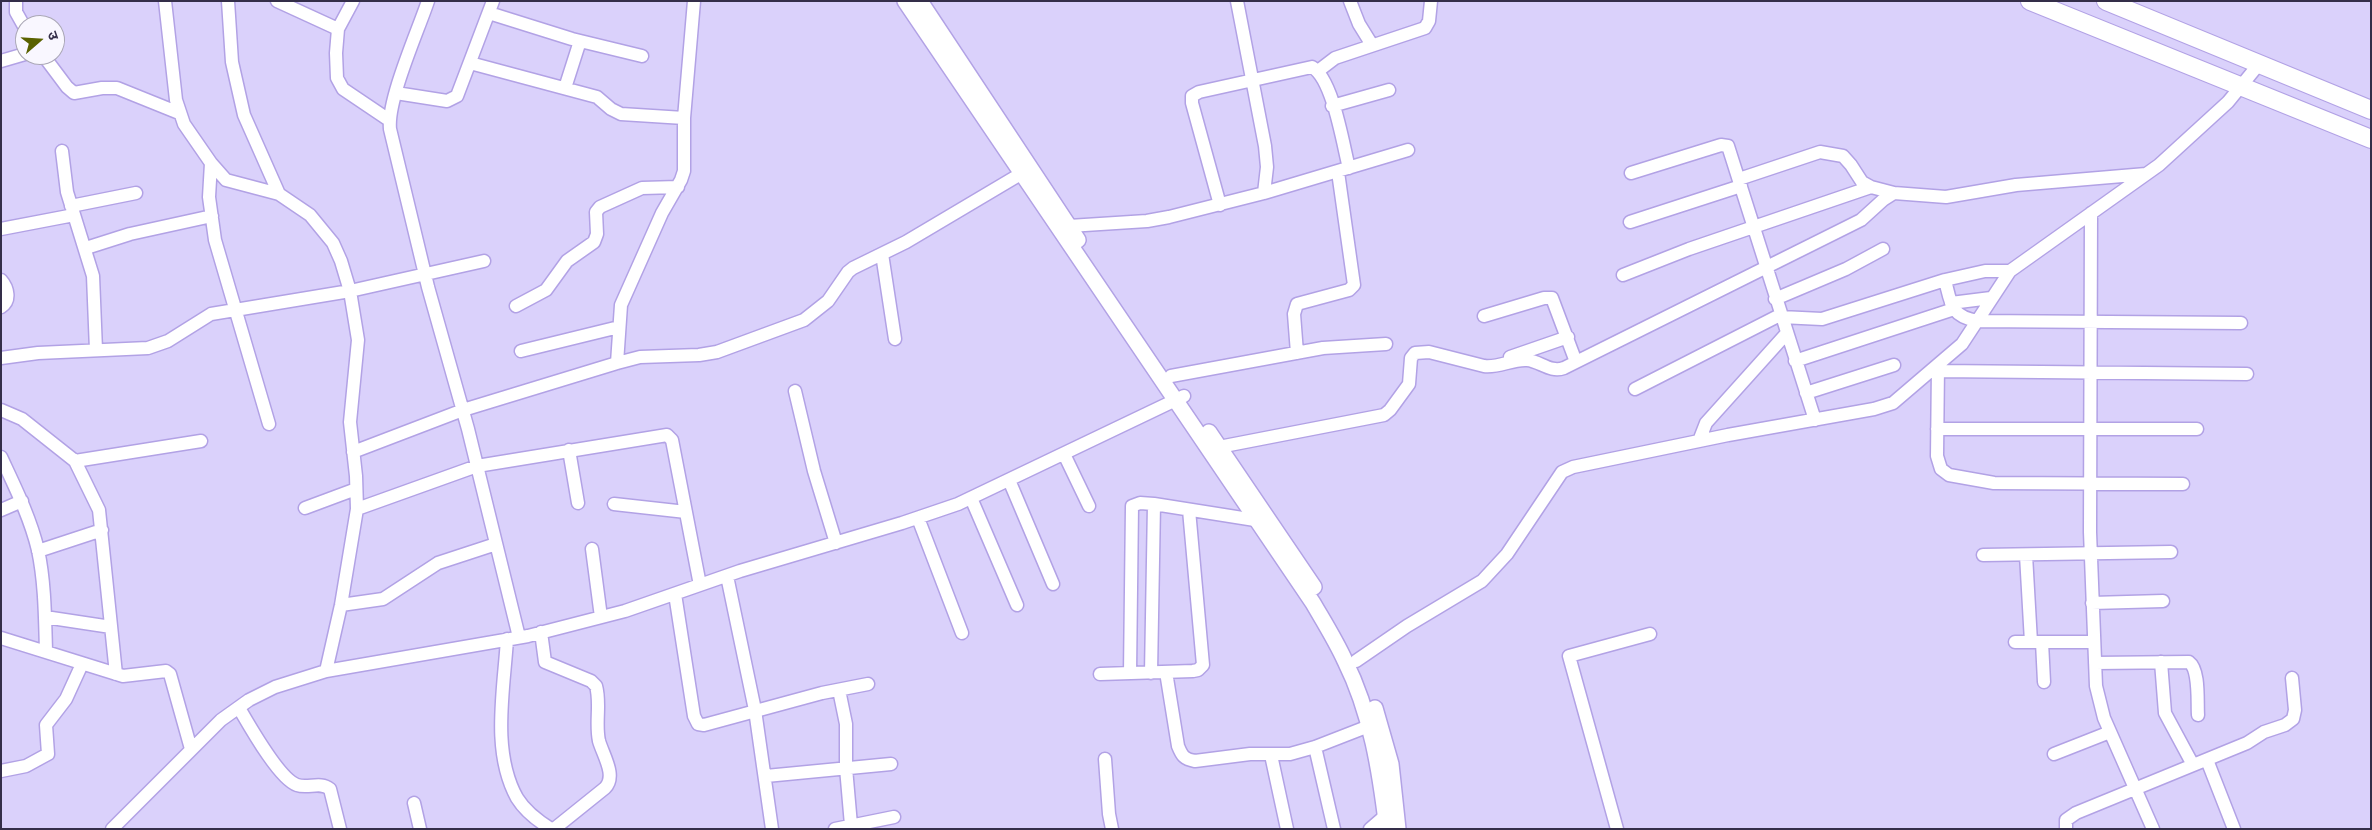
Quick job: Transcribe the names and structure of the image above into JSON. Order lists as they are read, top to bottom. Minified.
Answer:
{"north":"right"}
